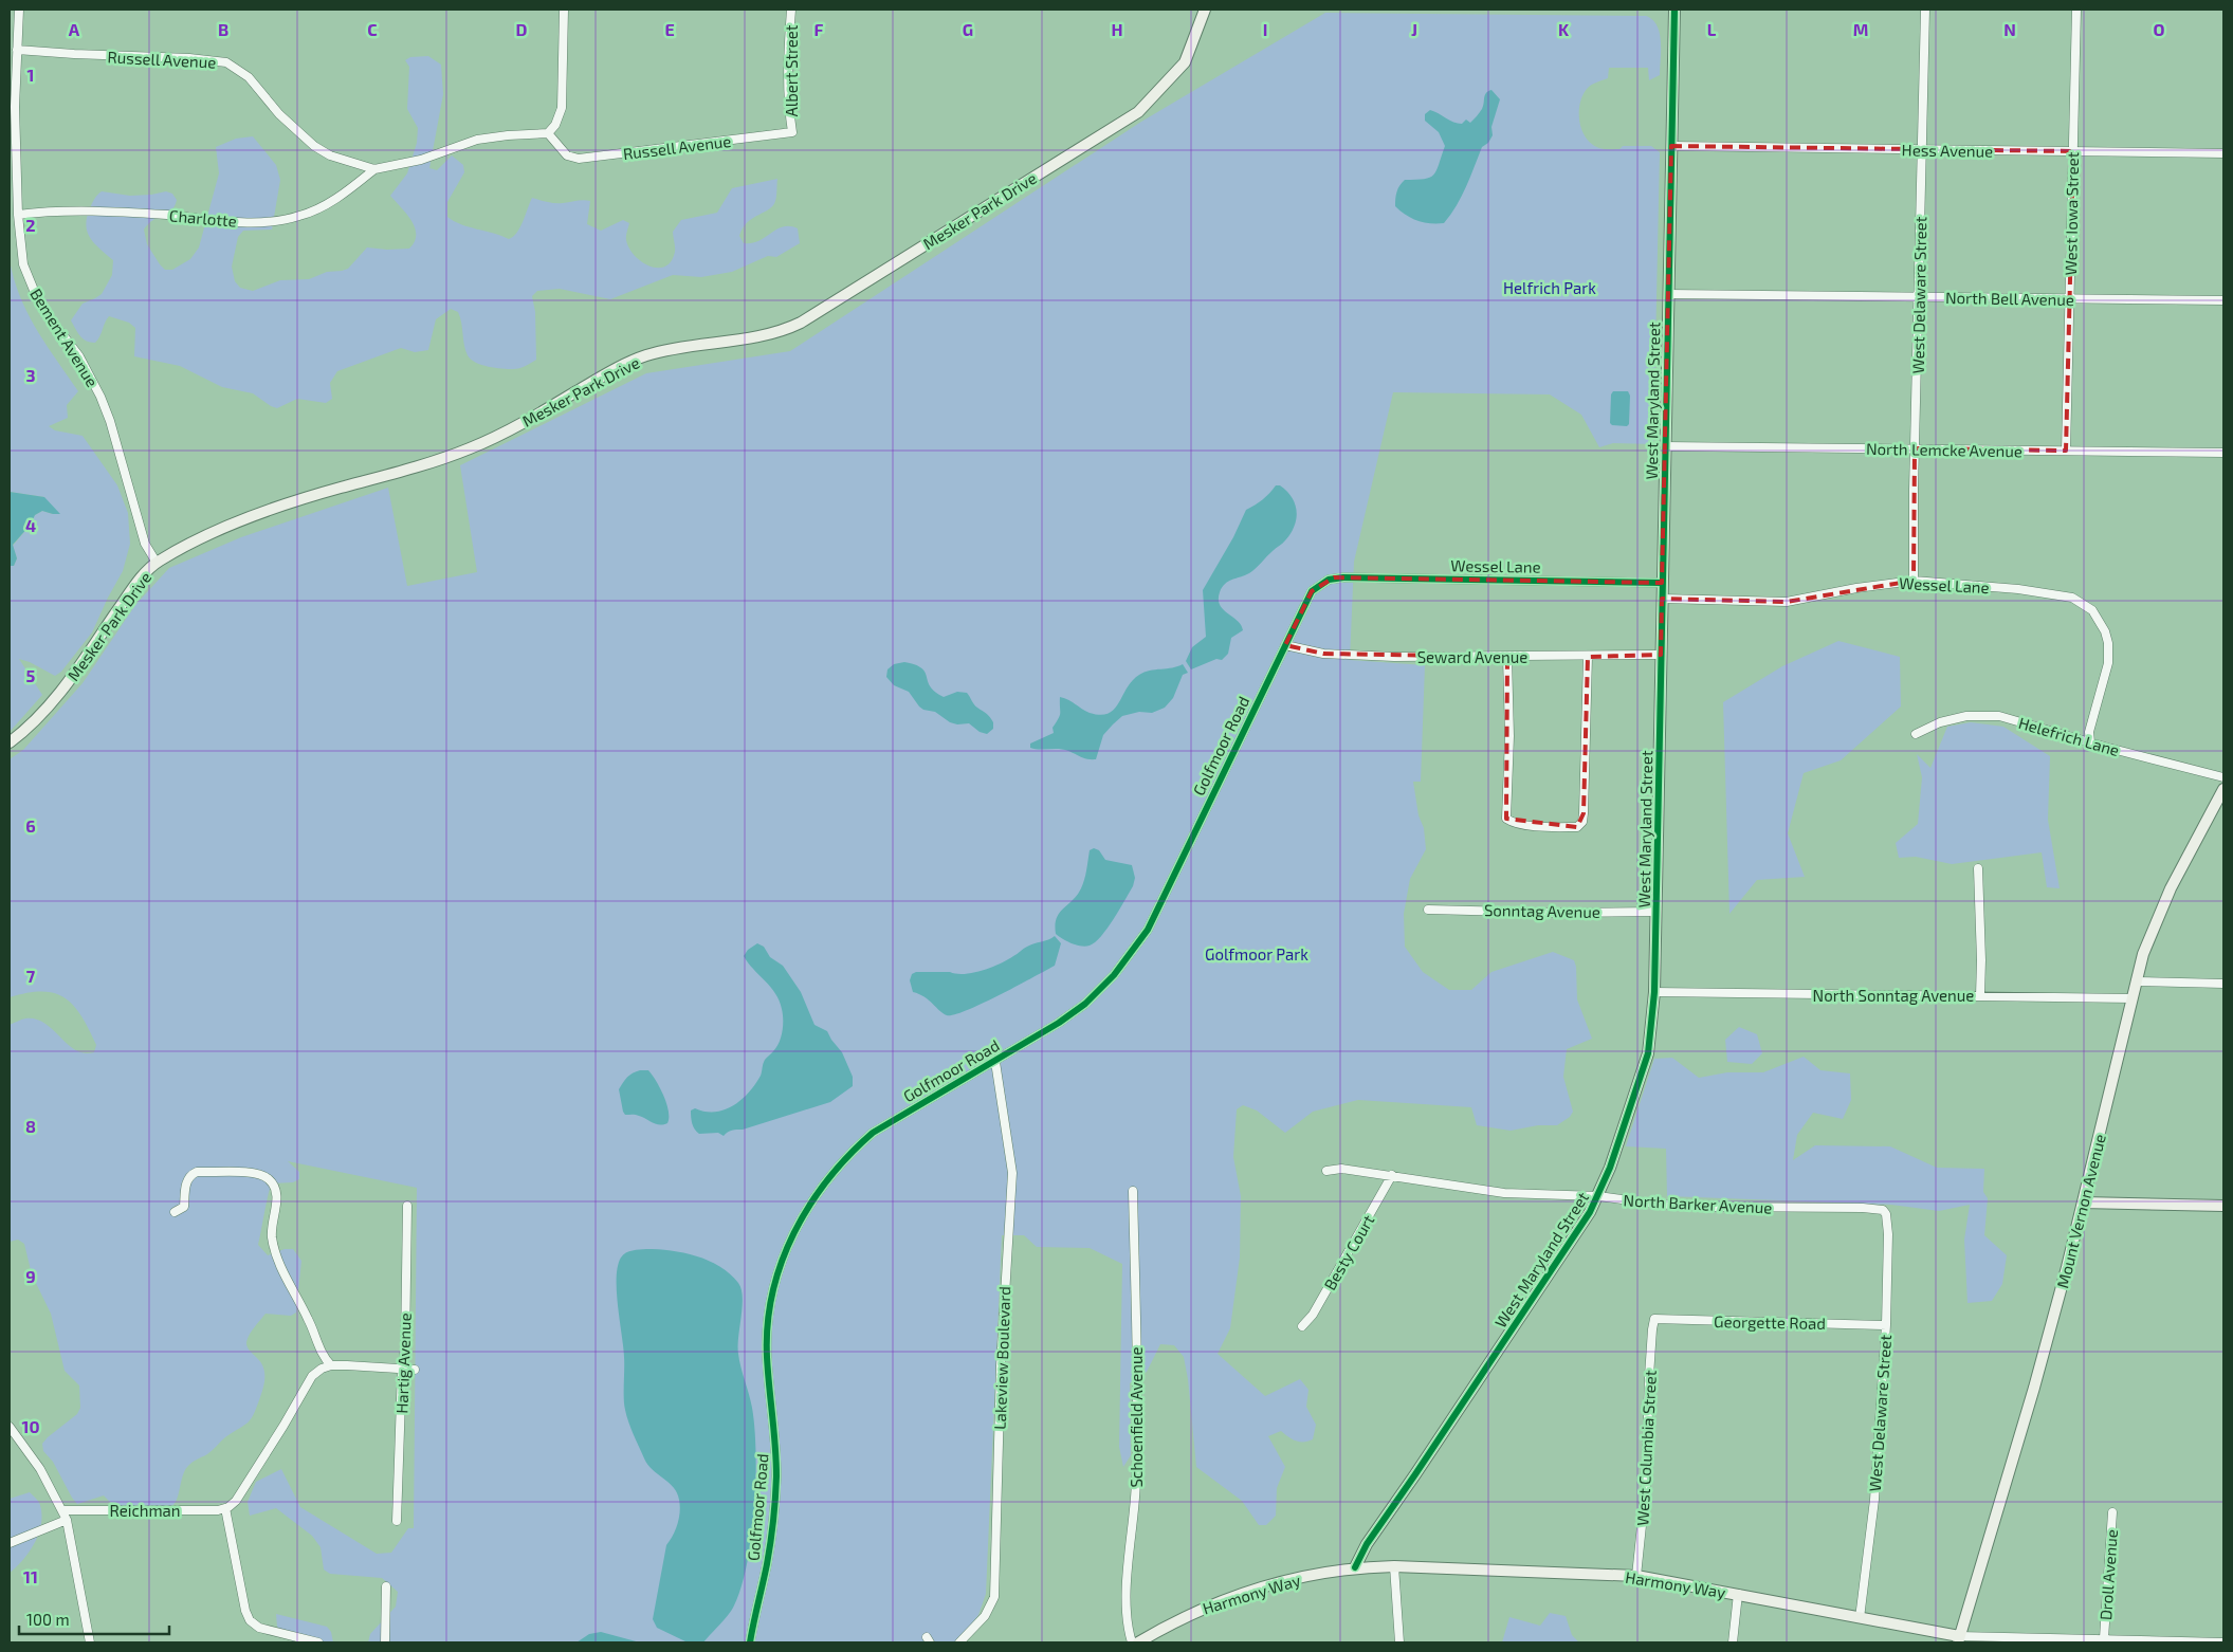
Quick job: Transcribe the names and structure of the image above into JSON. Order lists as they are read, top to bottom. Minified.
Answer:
{"streets":{"street":["Russell Avenue","Albert Street","Hess Avenue","Mesker Park Drive","West Iowa Street","Charlotte","West Delaware Street","North Bell Avenue","Bement Avenue","West Maryland Street","North Lemcke Avenue","Wessel Lane","Seward Avenue","Helefrich Lane","Golfmoor Road","Sonntag Avenue","North Sonntag Avenue","North Barker Avenue","Mount Vernon Avenue","Besty Court","Georgette Road","Lakeview Boulevard","Hartig Avenue","Schoenfield Avenue","West Columbia Street","Reichman","Droll Avenue","Harmony Way"]},"crossings":[["Russell Avenue","Albert Street"],["Russell Avenue","Charlotte"],["Russell Avenue","Bement Avenue"],["Hess Avenue","West Iowa Street"],["Hess Avenue","West Delaware Street"],["Hess Avenue","West Maryland Street"],["Mesker Park Drive","Bement Avenue"],["West Iowa Street","North Bell Avenue"],["West Iowa Street","North Lemcke Avenue"],["Charlotte","Bement Avenue"],["West Delaware Street","North Bell Avenue"],["West Delaware Street","North Lemcke Avenue"],["West Delaware Street","Wessel Lane"],["West Delaware Street","North Barker Avenue"],["West Delaware Street","Georgette Road"],["West Delaware Street","Harmony Way"],["North Bell Avenue","West Maryland Street"],["West Maryland Street","North Lemcke Avenue"],["West Maryland Street","Wessel Lane"],["West Maryland Street","Seward Avenue"],["West Maryland Street","Sonntag Avenue"],["West Maryland Street","North Sonntag Avenue"],["West Maryland Street","North Barker Avenue"],["West Maryland Street","Harmony Way"],["Wessel Lane","Helefrich Lane"],["Wessel Lane","Golfmoor Road"],["Seward Avenue","Golfmoor Road"],["Golfmoor Road","Lakeview Boulevard"],["North Sonntag Avenue","Mount Vernon Avenue"],["North Barker Avenue","Besty Court"],["Mount Vernon Avenue","Harmony Way"],["Georgette Road","West Columbia Street"],["West Columbia Street","Harmony Way"],["Droll Avenue","Harmony Way"]],"parks":["Helfrich Park","Golfmoor Park"],"scale_bar":"100 m","grid":{"columns":["A","B","C","D","E","F","G","H","I","J","K","L","M","N","O"],"rows":["1","2","3","4","5","6","7","8","9","10","11"]}}
